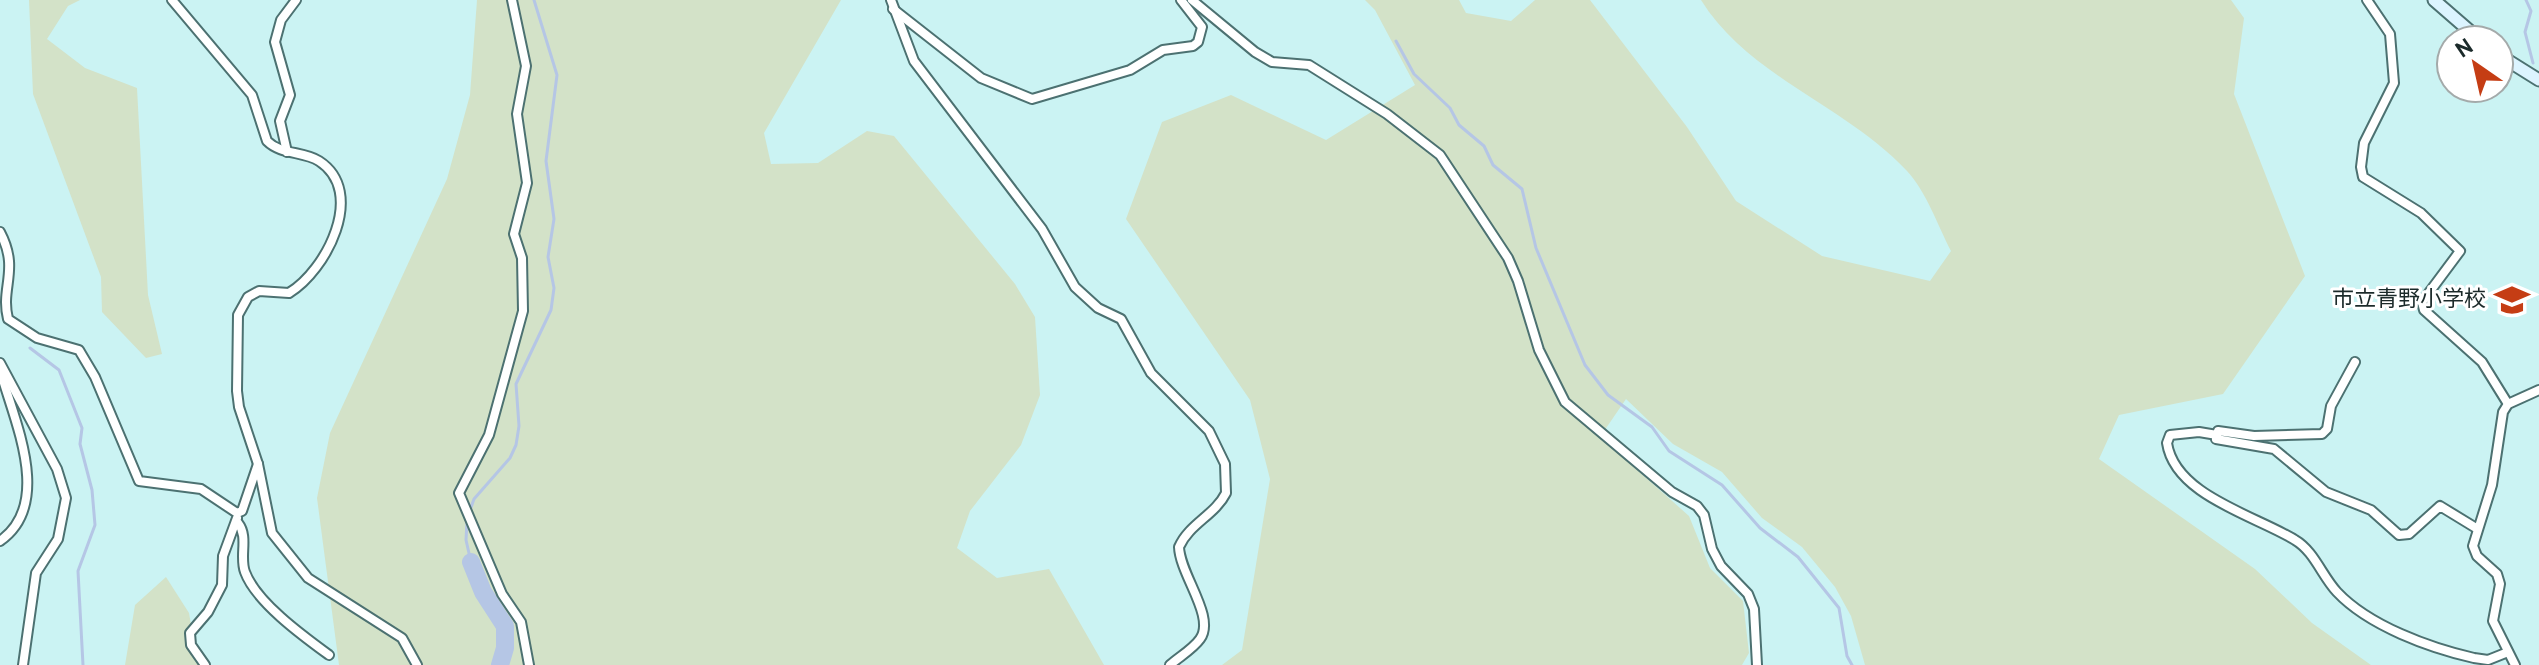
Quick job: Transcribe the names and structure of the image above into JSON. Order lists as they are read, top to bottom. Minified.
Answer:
{"places":{"school or university":["市立青野小学校"]},"north":"top left"}
